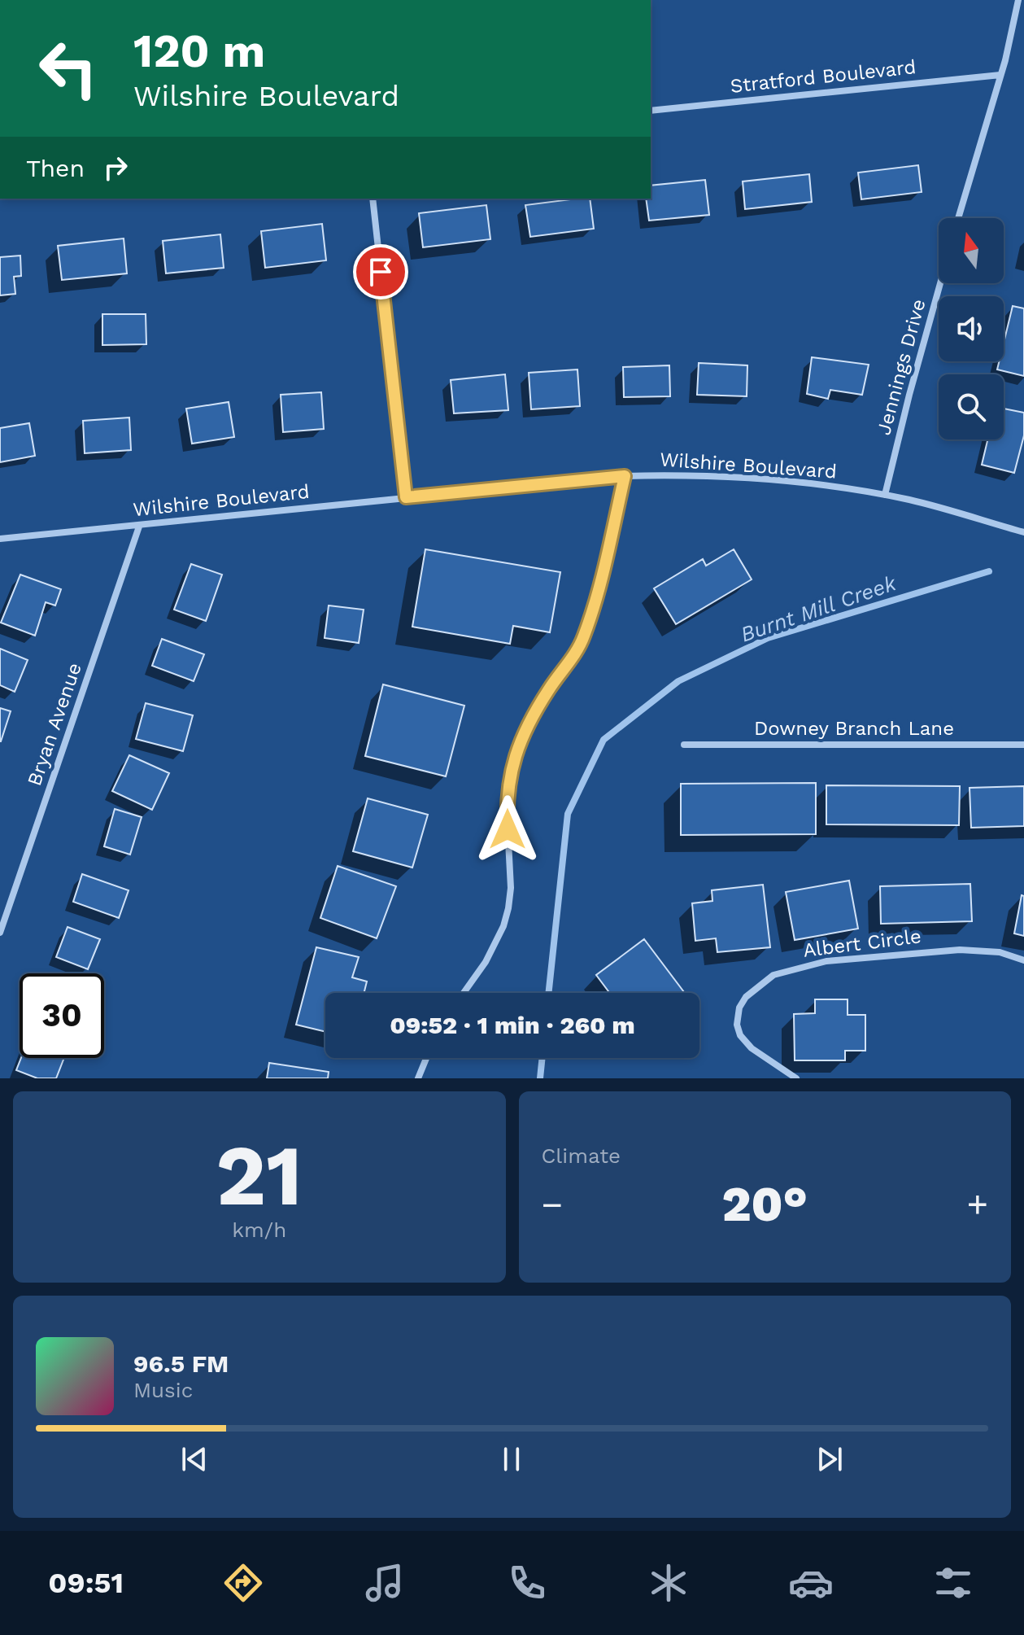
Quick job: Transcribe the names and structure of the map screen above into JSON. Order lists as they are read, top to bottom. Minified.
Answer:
{"streets":{"street":["Stratford Boulevard","Jennings Drive","Wilshire Boulevard","Bryan Avenue","Downey Branch Lane","Albert Circle"]},"crossings":[["Jennings Drive","Wilshire Boulevard"],["Wilshire Boulevard","Bryan Avenue"]],"water":["Burnt Mill Creek"],"north":"top","page":{"turn":["120 m","Wilshire Boulevard"],"then":"Then","limit":"30","trip":"09:52 · 1 min · 260 m","tile":[["21","km/h"],"Climate"],"heat":["−","20°","+"],"song":["96.5 FM","Music"],"tabs":"09:51"}}
